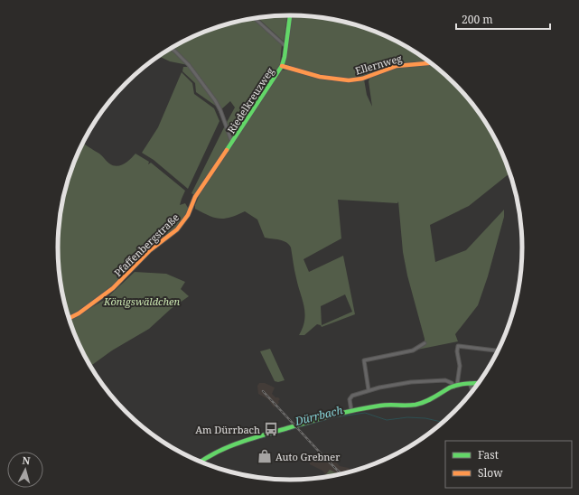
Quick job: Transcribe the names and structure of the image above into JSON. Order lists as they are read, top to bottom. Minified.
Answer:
{"streets":{"street":["Ellernweg","Riedelkreuzweg","Pfaffenbergstraße"]},"crossings":[["Ellernweg","Riedelkreuzweg"],["Riedelkreuzweg","Pfaffenbergstraße"]],"water":["Dürrbach"],"parks":["Königswäldchen"],"places":{"bus stop":["Am Dürrbach"],"shop":["Auto Grebner"]},"legend":["Fast","Slow"],"scale_bar":"200 m","north":"top"}
